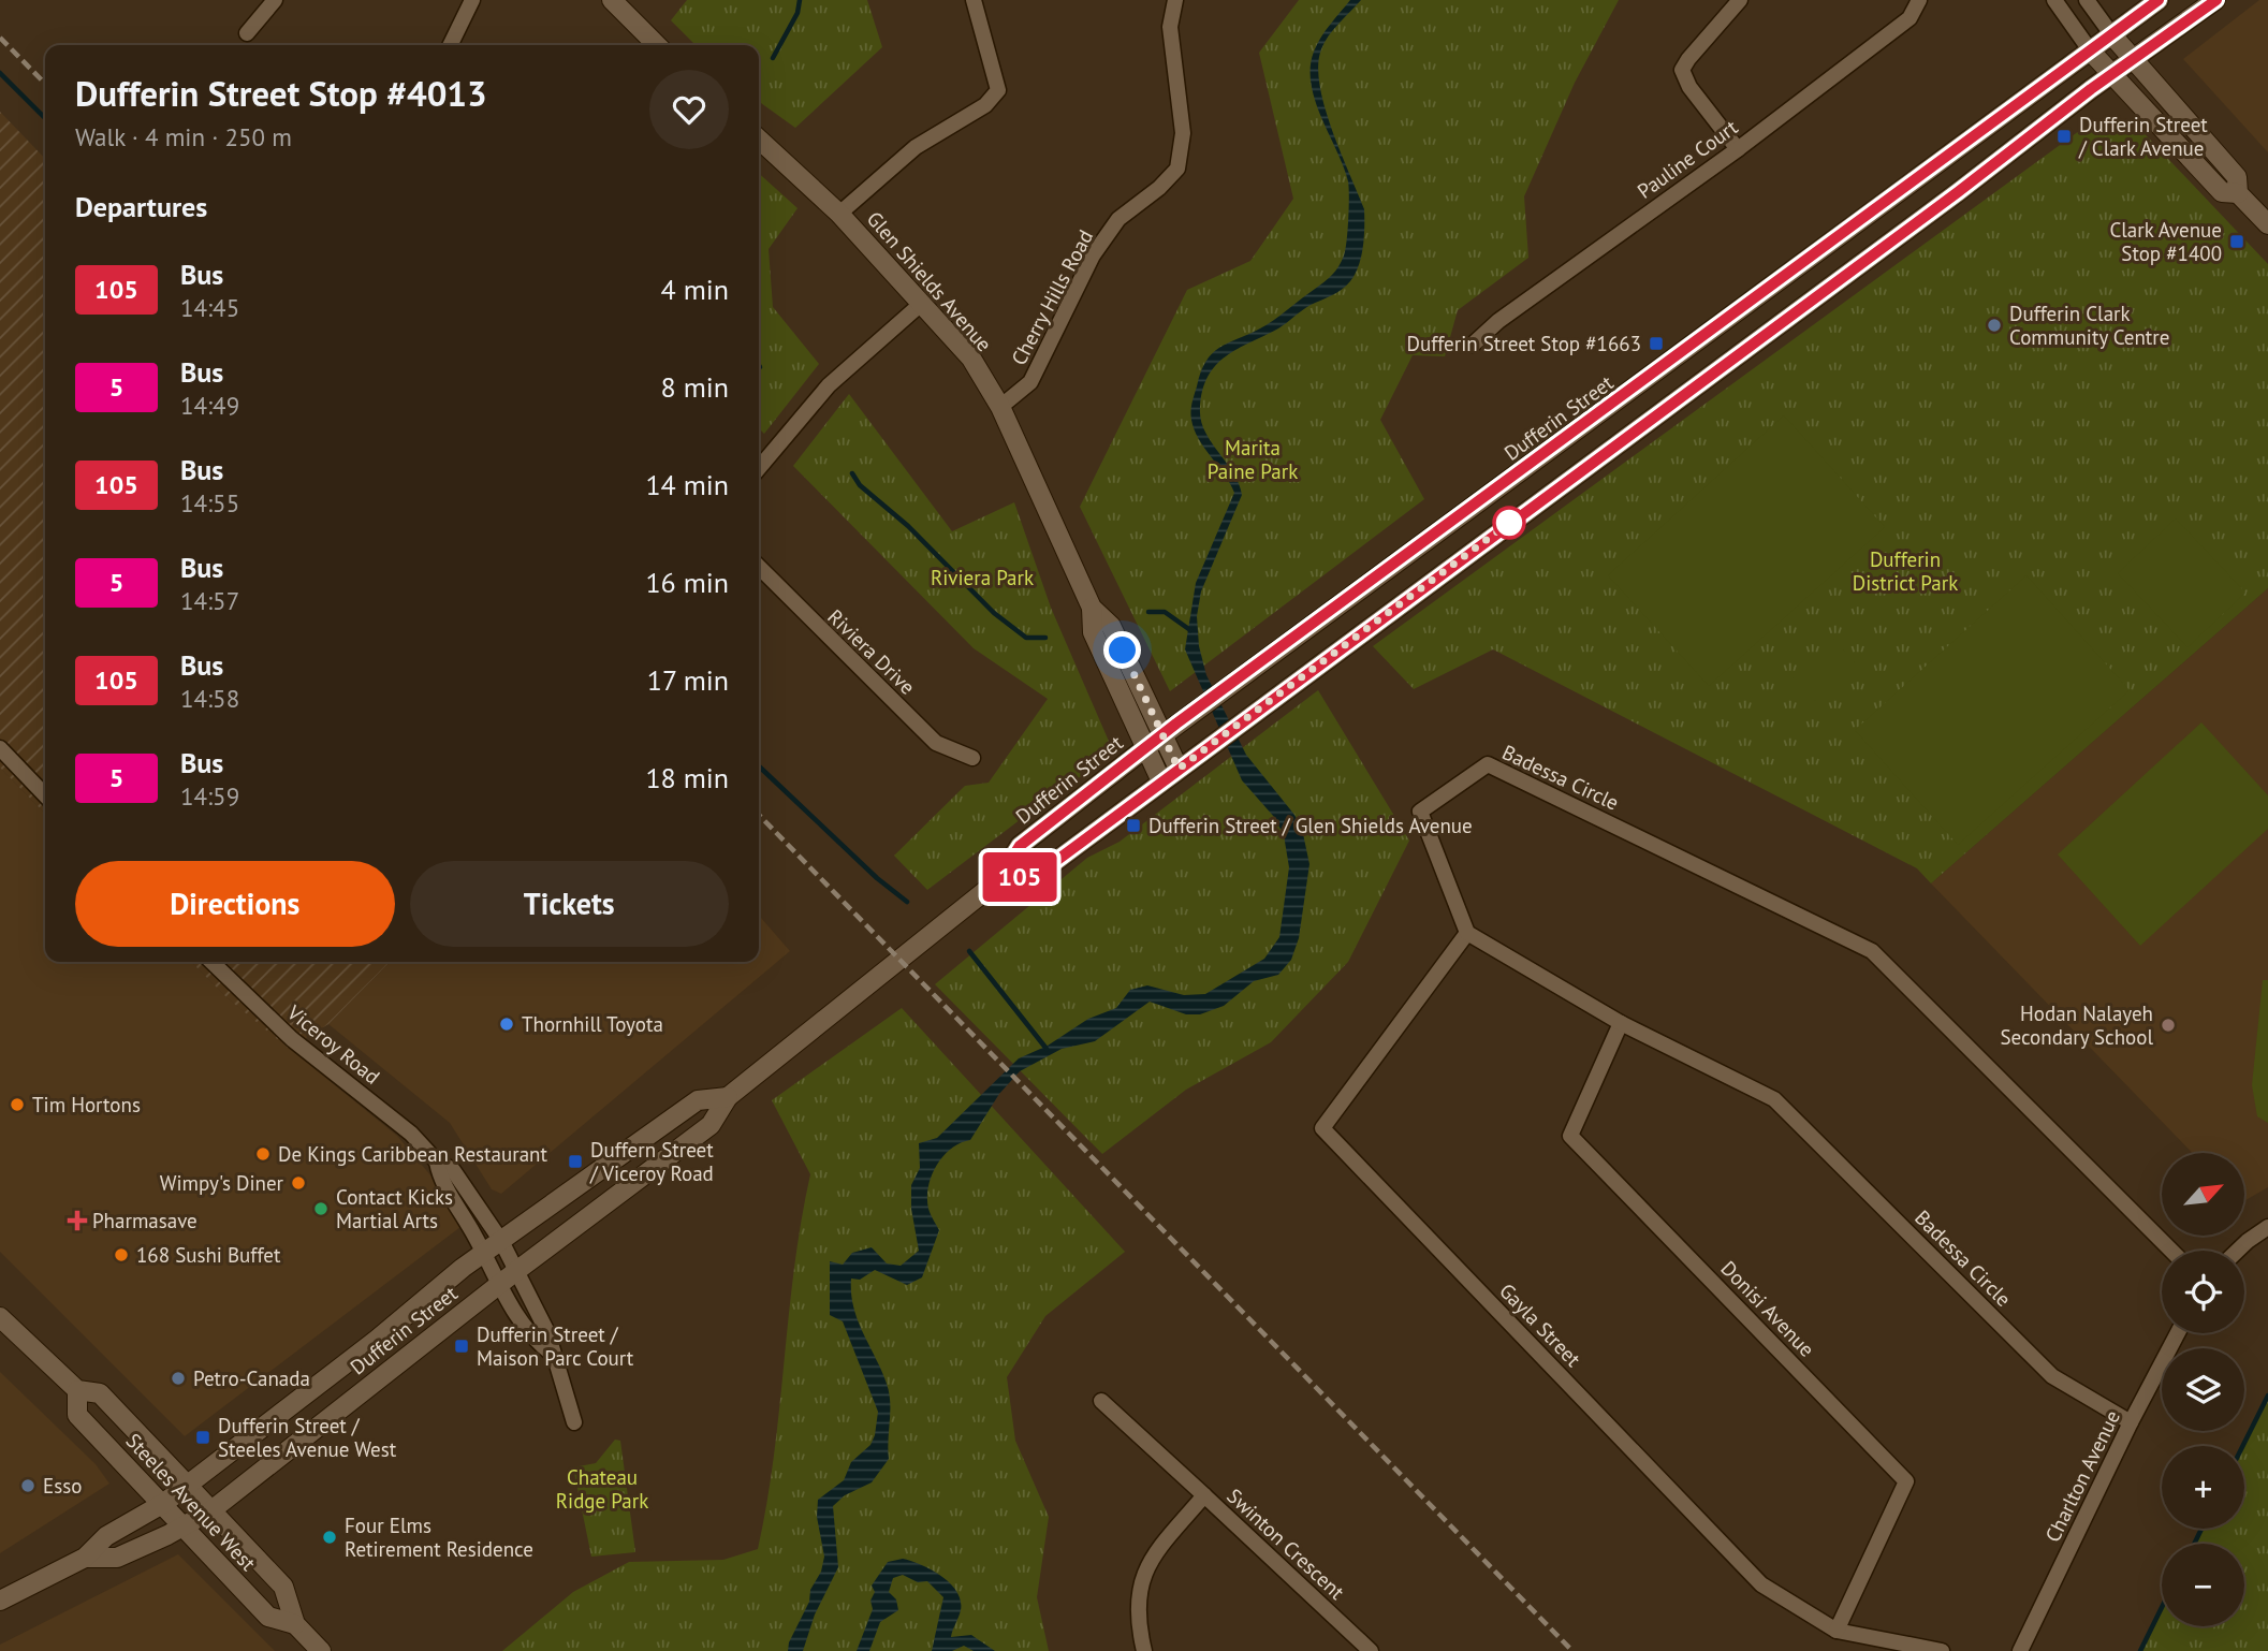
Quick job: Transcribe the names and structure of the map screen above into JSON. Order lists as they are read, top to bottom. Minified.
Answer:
{"streets":{"main road":["Glen Shields Avenue","Dufferin Street","Steeles Avenue West"],"street":["Pauline Court","Cherry Hills Road","Riviera Drive","Badessa Circle","Viceroy Road","Donisi Avenue","Gayla Street","Charlton Avenue","Swinton Crescent"]},"crossings":[["Glen Shields Avenue","Cherry Hills Road"],["Glen Shields Avenue","Dufferin Street"],["Dufferin Street","Viceroy Road"],["Dufferin Street","Steeles Avenue West"],["Badessa Circle","Donisi Avenue"],["Badessa Circle","Gayla Street"],["Badessa Circle","Charlton Avenue"],["Donisi Avenue","Gayla Street"]],"parks":["Marita Paine Park","Dufferin District Park","Riviera Park","Chateau Ridge Park"],"places":{"transit":["Dufferin Street / Clark Avenue","Clark Avenue Stop #1400","Dufferin Street Stop #1663","Dufferin Street / Glen Shields Avenue","Duffern Street / Viceroy Road","Dufferin Street / Maison Parc Court","Dufferin Street / Steeles Avenue West"],"other":["Dufferin Clark Community Centre","Thornhill Toyota","Hodan Nalayeh Secondary School","Tim Hortons","De Kings Caribbean Restaurant","Wimpy's Diner","Contact Kicks Martial Arts","168 Sushi Buffet","Petro-Canada","Esso","Four Elms Retirement Residence"],"health":["Pharmasave"]},"lines":["bus line 105"],"north":"top right","page":{"on_map":"105","heading":[["Dufferin Street Stop #4013","Walk · 4 min · 250 m"],"Departures"],"list":[{"mark":"105","name":"Bus","note":"14:45","value":"4 min"},{"mark":"5","name":"Bus","note":"14:49","value":"8 min"},{"mark":"105","name":"Bus","note":"14:55","value":"14 min"},{"mark":"5","name":"Bus","note":"14:57","value":"16 min"},{"mark":"105","name":"Bus","note":"14:58","value":"17 min"},{"mark":"5","name":"Bus","note":"14:59","value":"18 min"}],"buttons":["Directions","Tickets"],"map_buttons":["+","−"]}}
